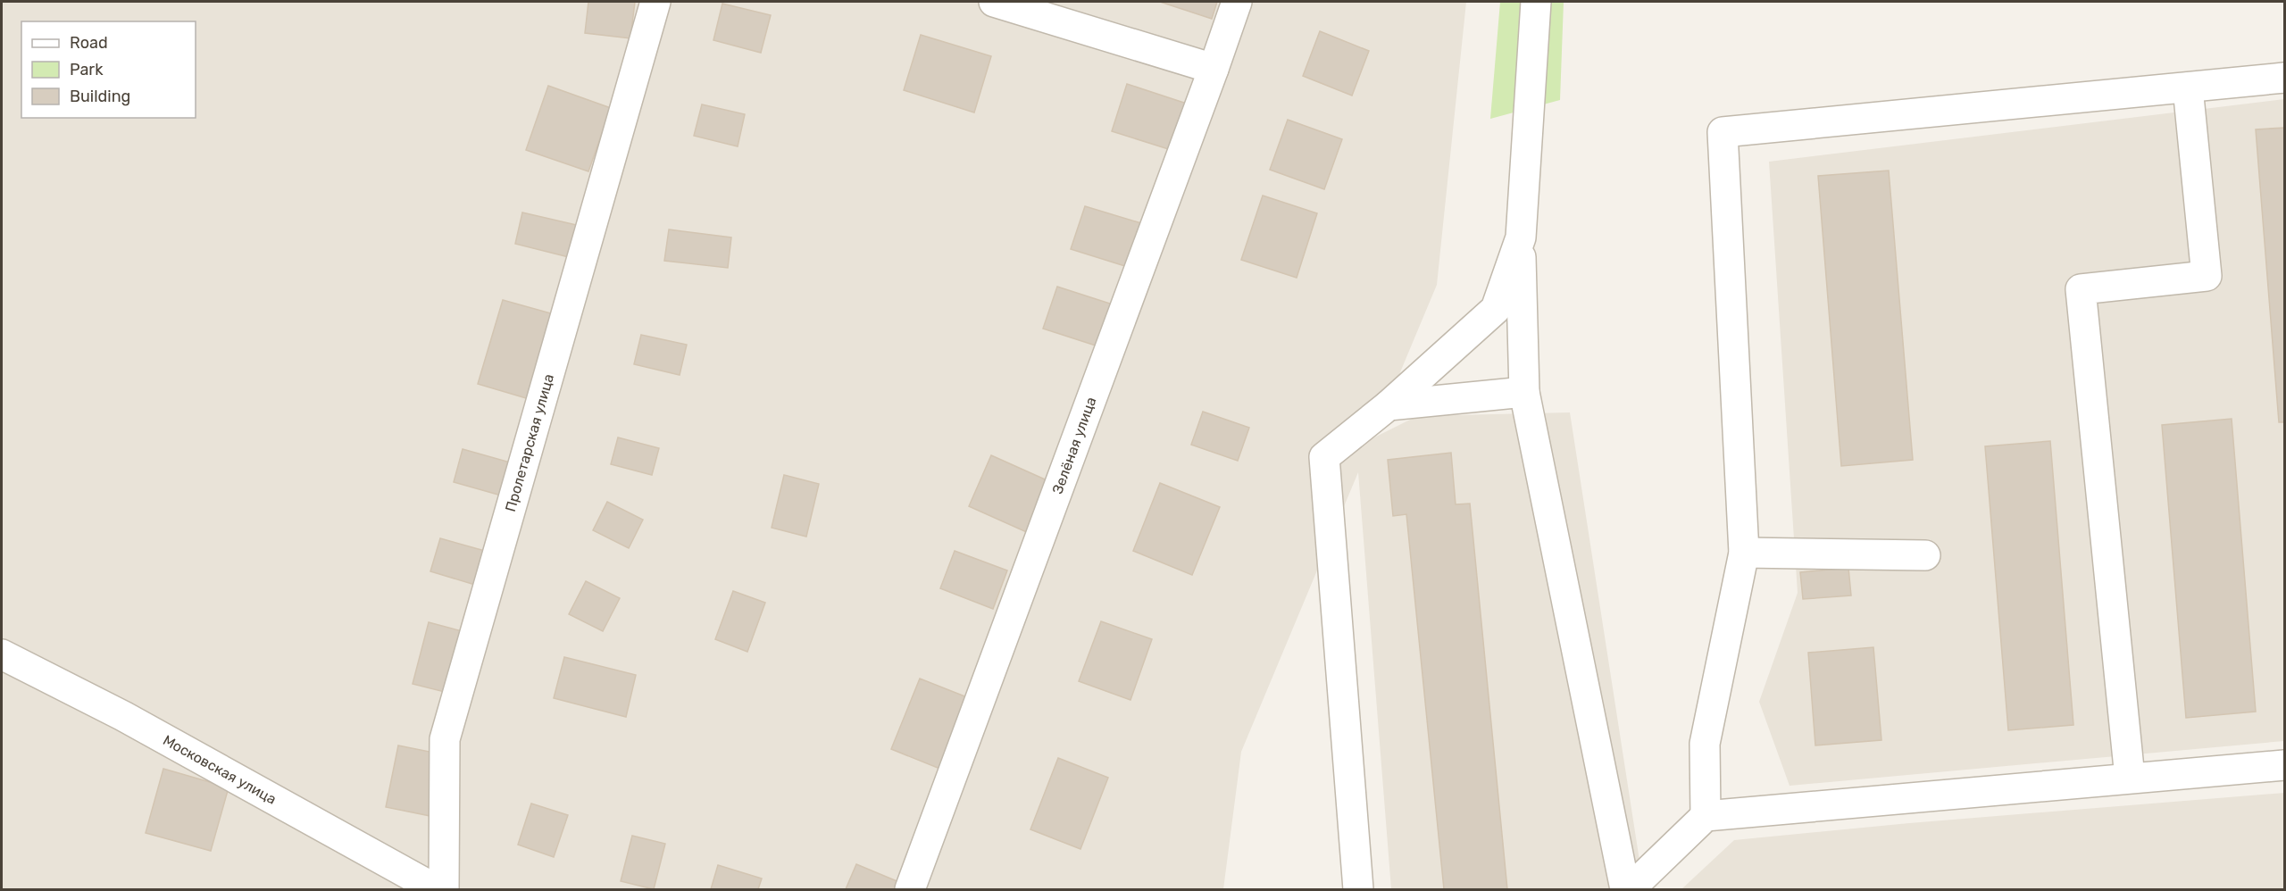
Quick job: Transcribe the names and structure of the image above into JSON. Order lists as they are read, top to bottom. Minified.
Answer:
{"streets":{"street":["Пролетарская улица","Зелёная улица","Московская улица"]},"legend":["Road","Park","Building"]}
